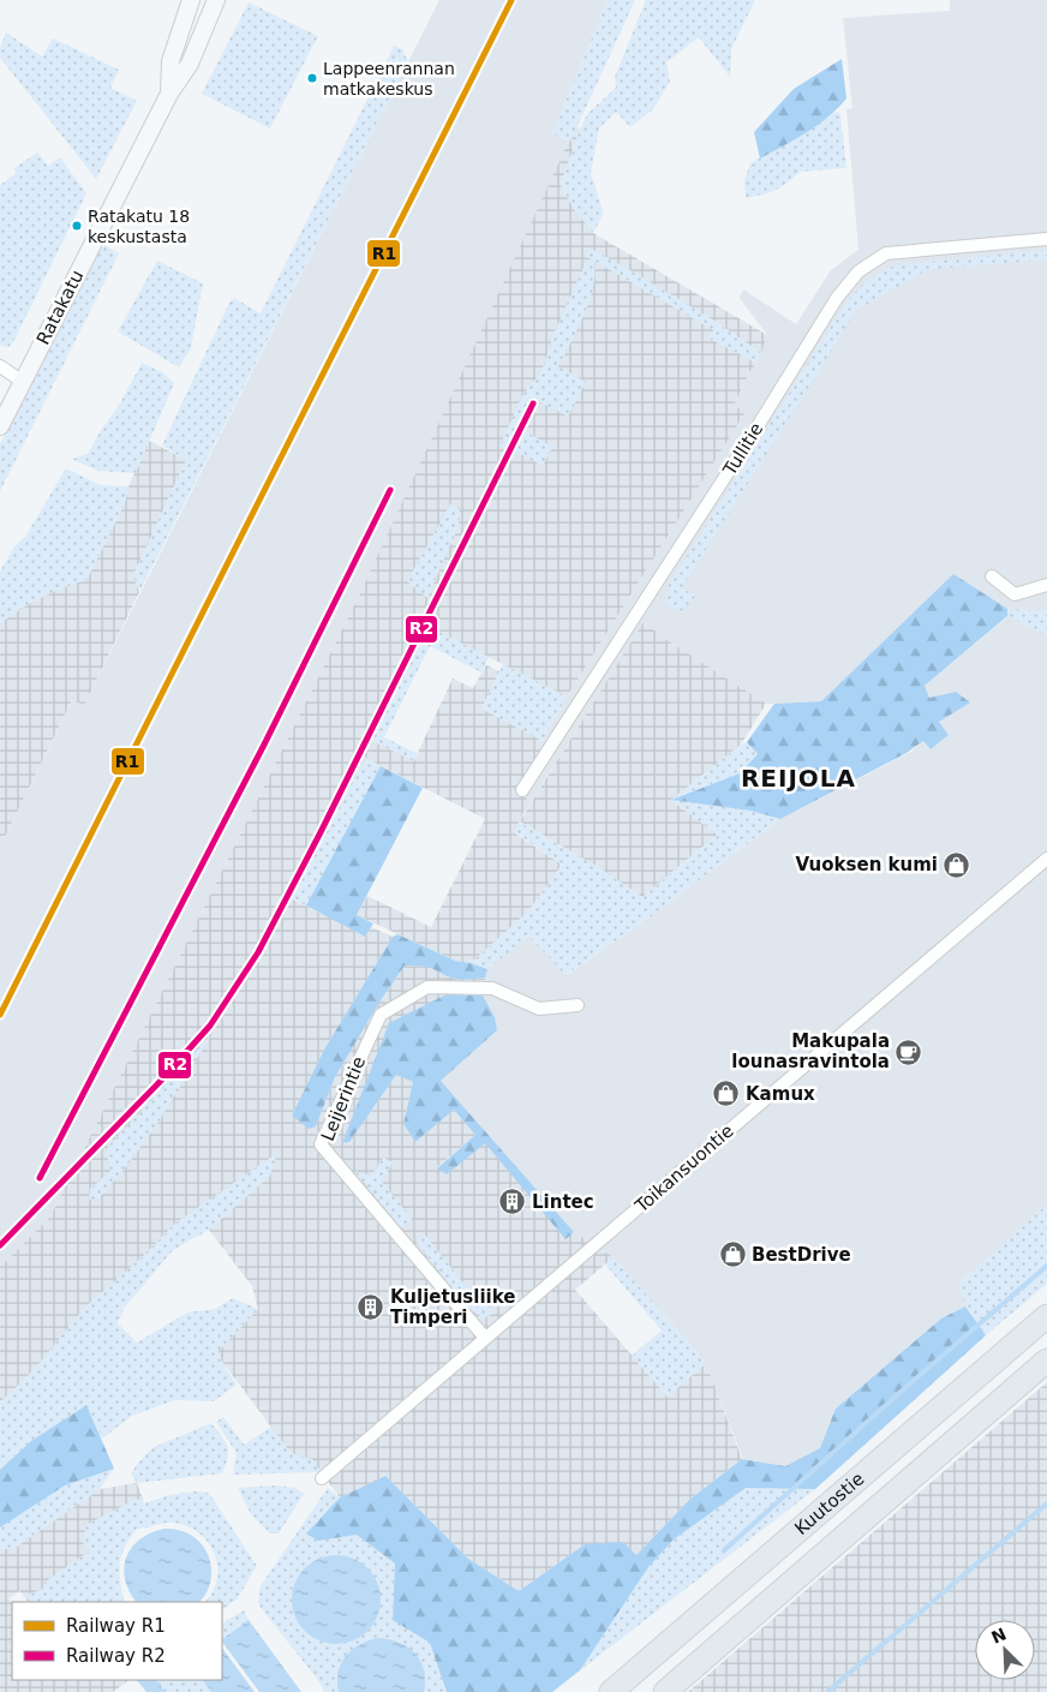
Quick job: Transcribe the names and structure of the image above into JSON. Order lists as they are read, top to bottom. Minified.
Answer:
{"streets":{"highway":["Kuutostie"],"main road":["Ratakatu"],"street":["Tullitie","Leijerintie","Toikansuontie"]},"crossings":[["Leijerintie","Toikansuontie"]],"districts":["REIJOLA"],"places":{"other":["Lappeenrannan matkakeskus","Ratakatu 18 keskustasta"],"shop":["Vuoksen kumi","Kamux","BestDrive"],"cafe":["Makupala lounasravintola"],"building":["Lintec","Kuljetusliike Timperi"]},"lines":["rail line R1","rail line R2"],"legend":["Railway R1","Railway R2"],"north":"top left"}
